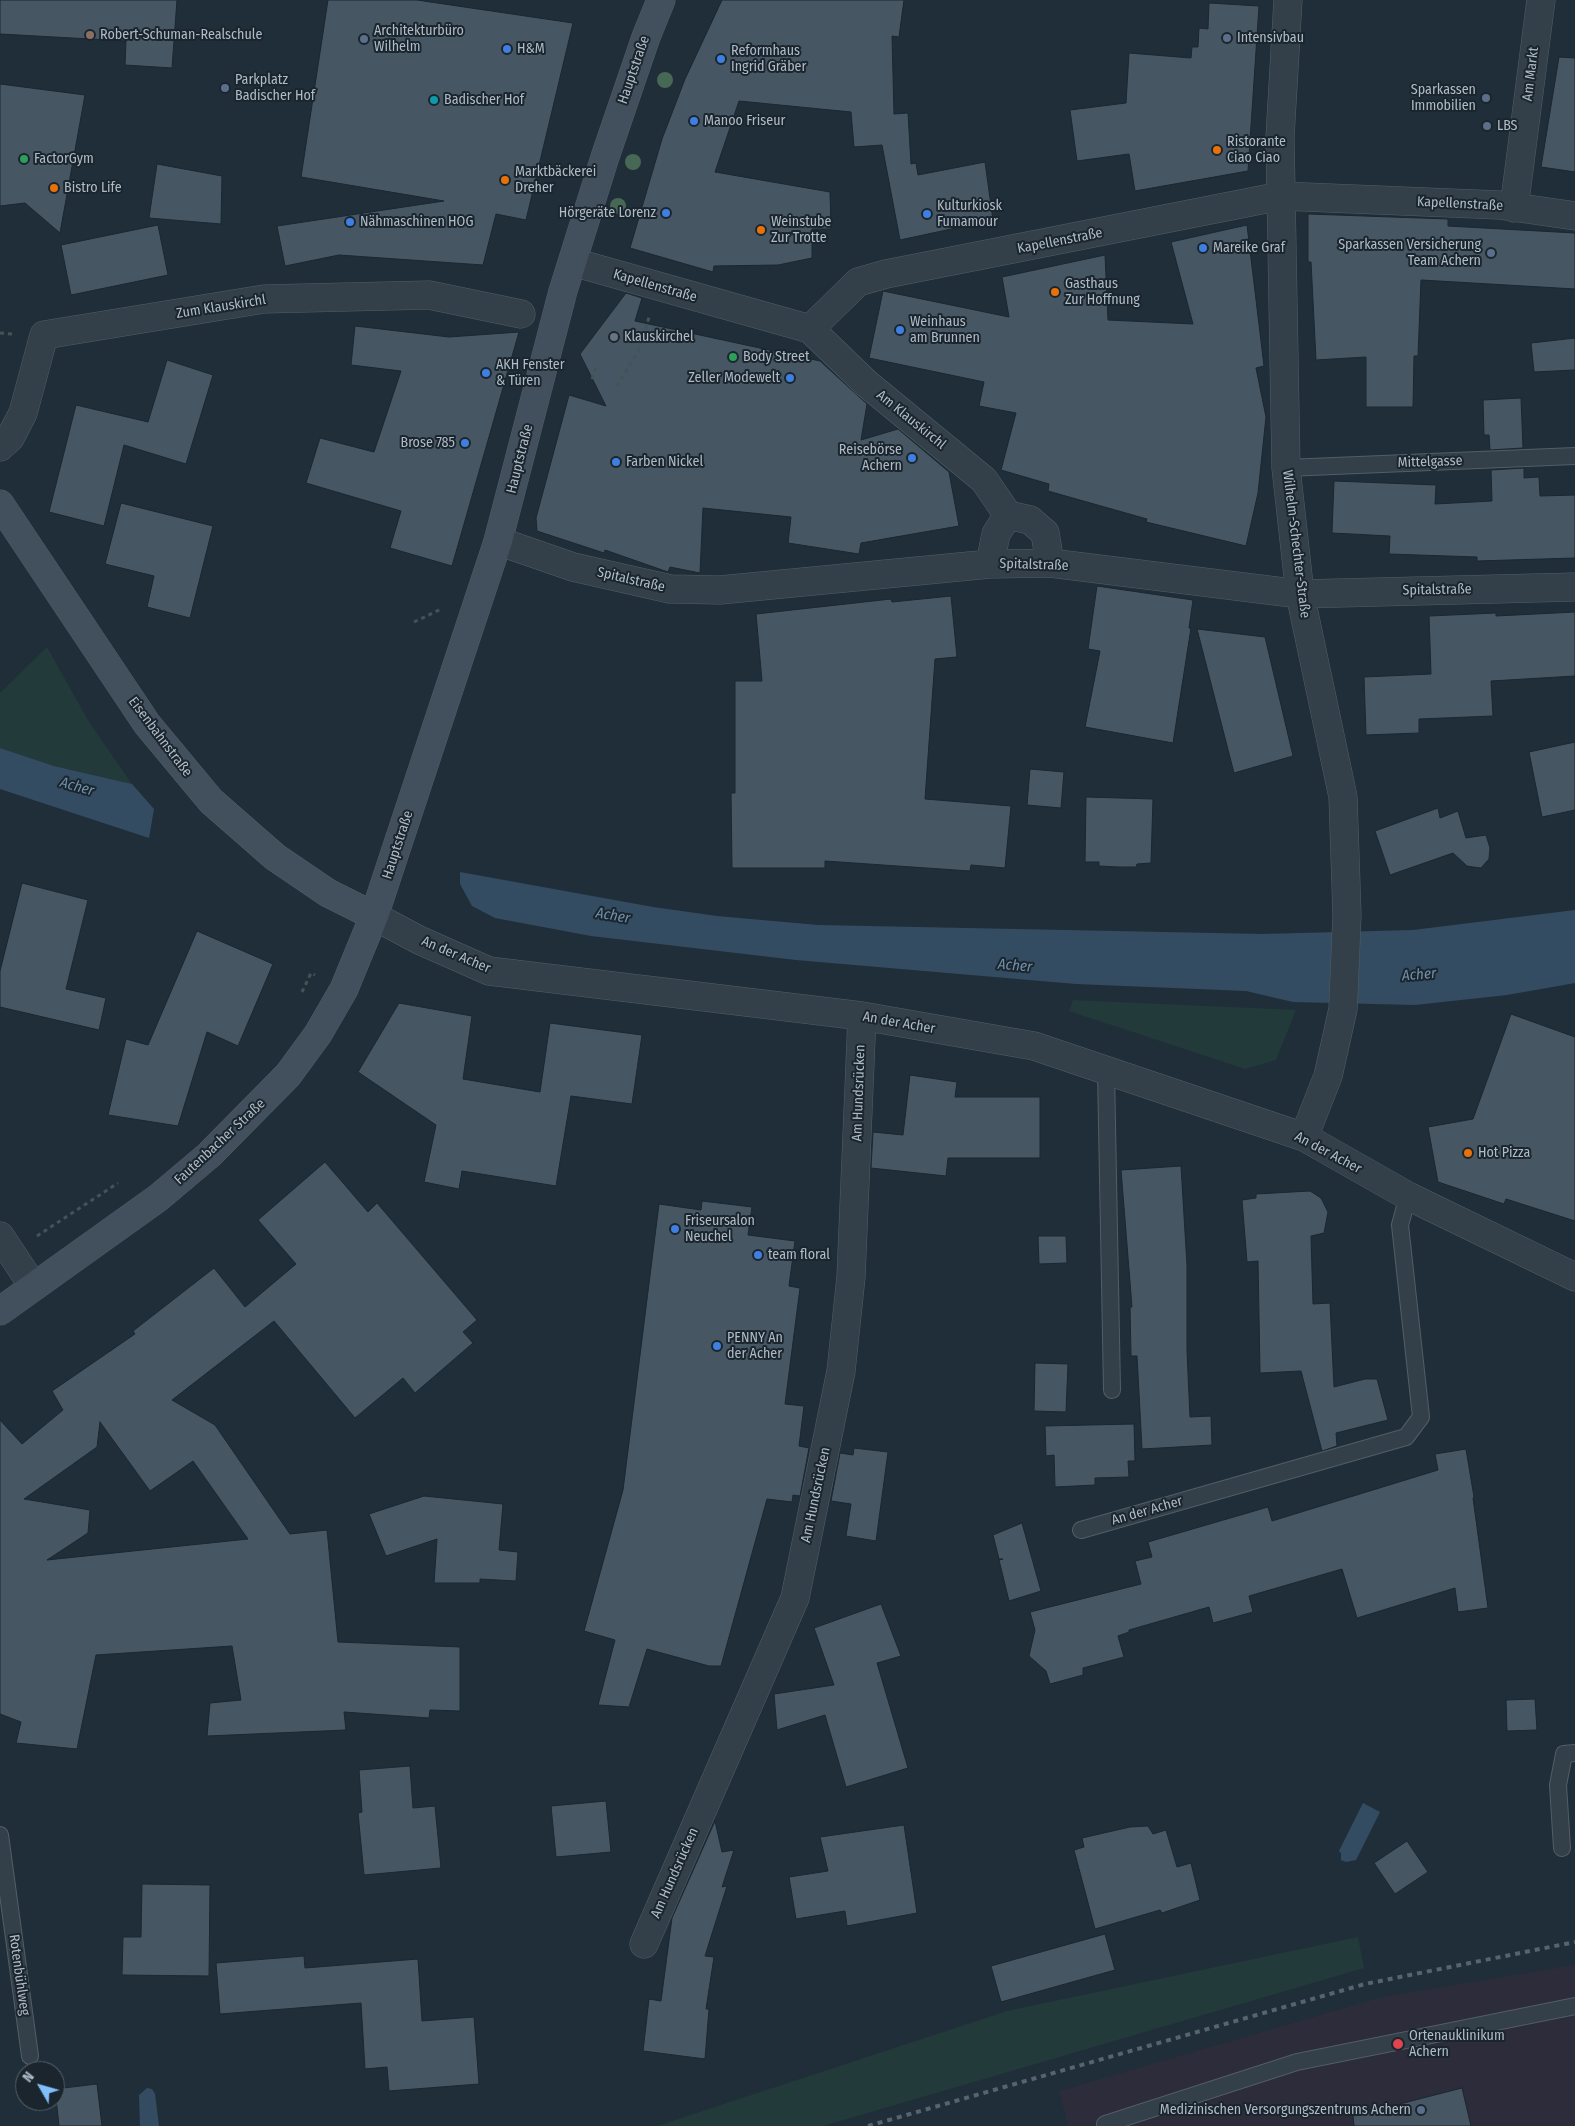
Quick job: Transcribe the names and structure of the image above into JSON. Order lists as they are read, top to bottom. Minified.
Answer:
{"streets":{"street":["Hauptstraße","Am Markt","Kapellenstraße","Zum Klauskirchl","Am Klauskirchl","Wilhelm-Schechter-Straße","Spitalstraße","Eisenbahnstraße","An der Acher","Am Hundsrücken","Fautenbacher Straße"],"lane":["Mittelgasse","Rotenbühlweg"]},"crossings":[["Hauptstraße","Kapellenstraße"],["Hauptstraße","Spitalstraße"],["Hauptstraße","Eisenbahnstraße"],["Hauptstraße","An der Acher"],["Hauptstraße","Fautenbacher Straße"],["Am Markt","Kapellenstraße"],["Kapellenstraße","Am Klauskirchl"],["Kapellenstraße","Wilhelm-Schechter-Straße"],["Mittelgasse","Wilhelm-Schechter-Straße"],["Wilhelm-Schechter-Straße","Spitalstraße"],["Wilhelm-Schechter-Straße","An der Acher"],["Eisenbahnstraße","An der Acher"],["Eisenbahnstraße","Fautenbacher Straße"],["An der Acher","Am Hundsrücken"],["An der Acher","Fautenbacher Straße"]],"water":["Acher"],"places":["Robert-Schuman-Realschule","Intensivbau","Architekturbüro Wilhelm","H&M","Reformhaus Ingrid Gräber","Parkplatz Badischer Hof","Sparkassen Immobilien","Badischer Hof","Manoo Friseur","LBS","Ristorante Ciao Ciao","FactorGym","Marktbäckerei Dreher","Bistro Life","Hörgeräte Lorenz","Kulturkiosk Fumamour","Nähmaschinen HOG","Weinstube Zur Trotte","Mareike Graf","Sparkassen Versicherung Team Achern","Gasthaus Zur Hoffnung","Weinhaus am Brunnen","Klauskirchel","Body Street","AKH Fenster & Türen","Zeller Modewelt","Brose 785","Reisebörse Achern","Farben Nickel","Hot Pizza","Friseursalon Neuchel","team floral","PENNY An der Acher","Ortenauklinikum Achern","Medizinischen Versorgungszentrums Achern"],"north":"top left"}
